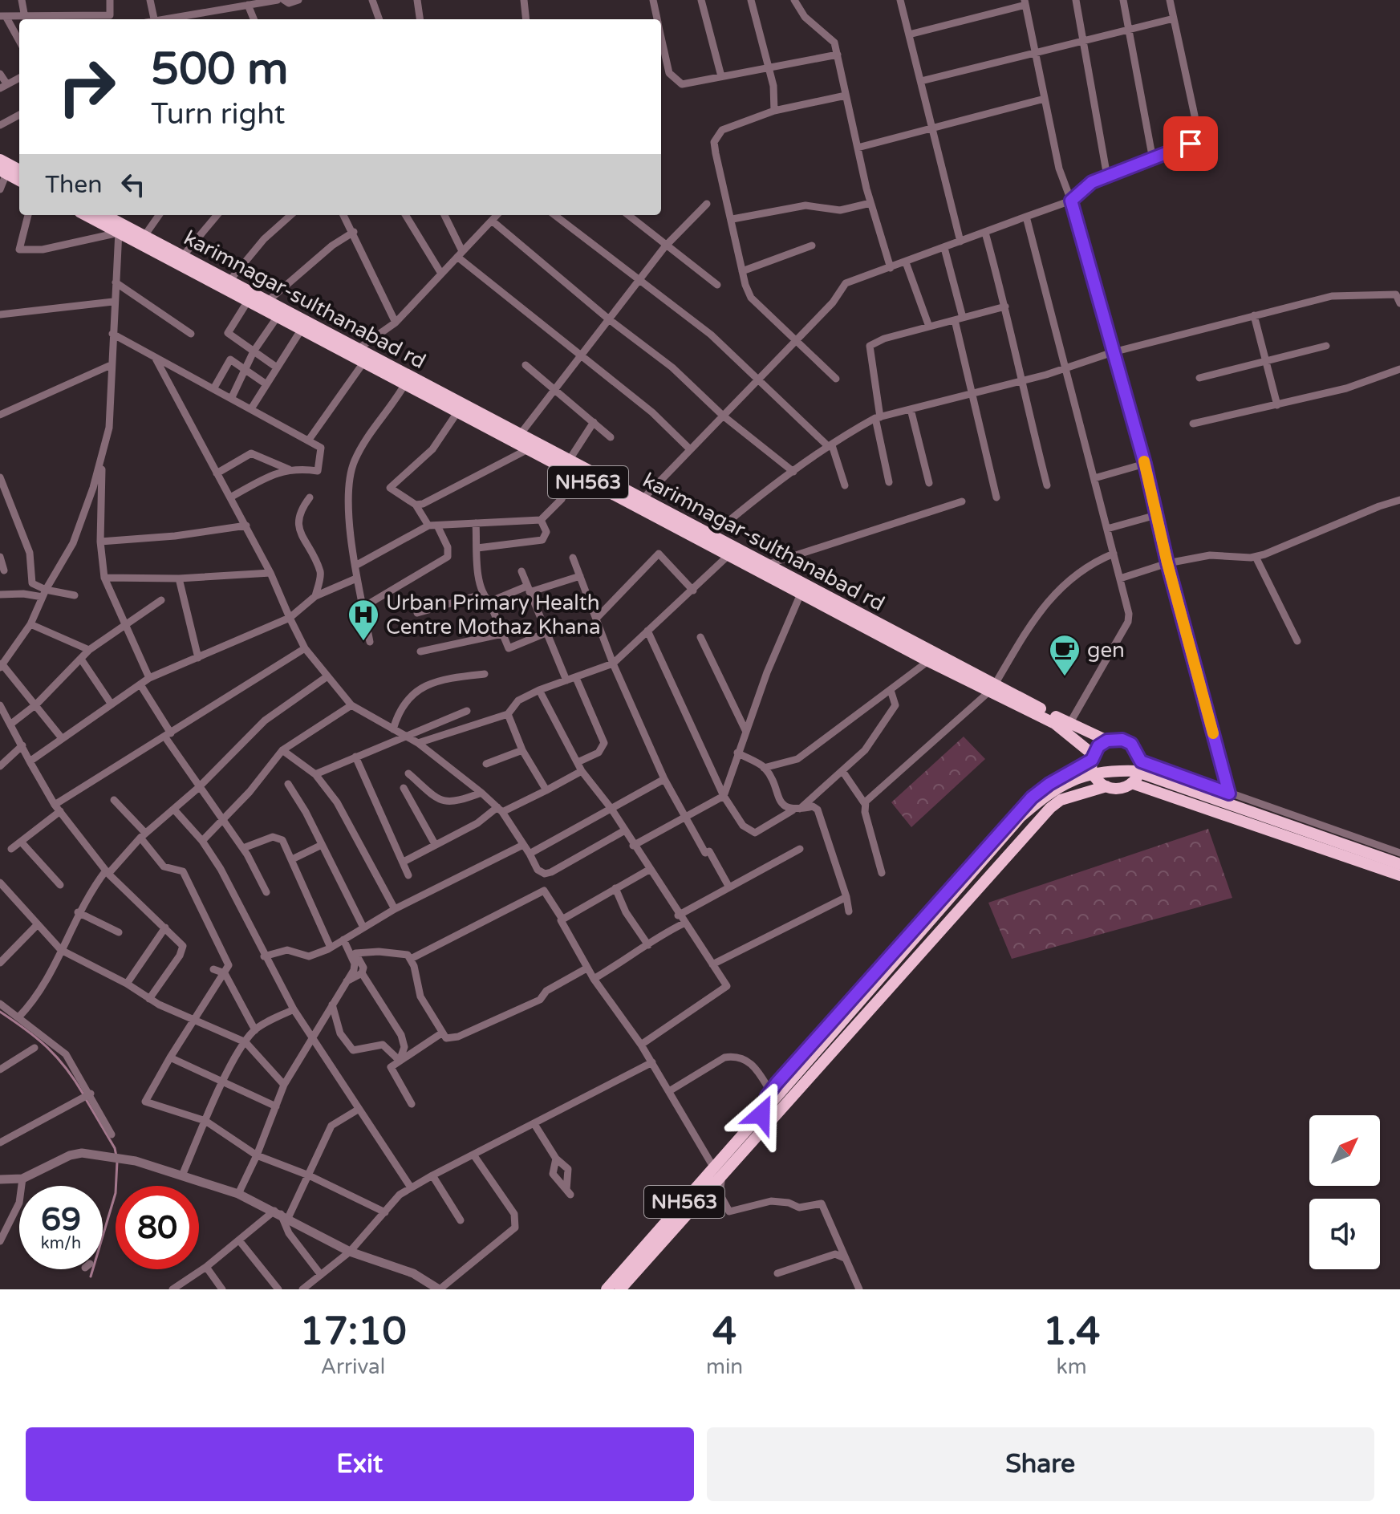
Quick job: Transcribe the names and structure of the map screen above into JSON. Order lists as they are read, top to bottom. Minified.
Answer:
{"streets":{"highway":["karimnagar-sulthanabad rd","NH563"]},"crossings":[["karimnagar-sulthanabad rd","NH563"]],"places":{"hospital":["Urban Primary Health Centre Mothaz Khana"],"cafe":["gen"]},"north":"top right","page":{"turn":["500 m","Turn right"],"then":"Then","speed":"69 km/h","limit":"80","eta":["17:10","Arrival","4","min","1.4","km"],"buttons":["Exit","Share"]}}
